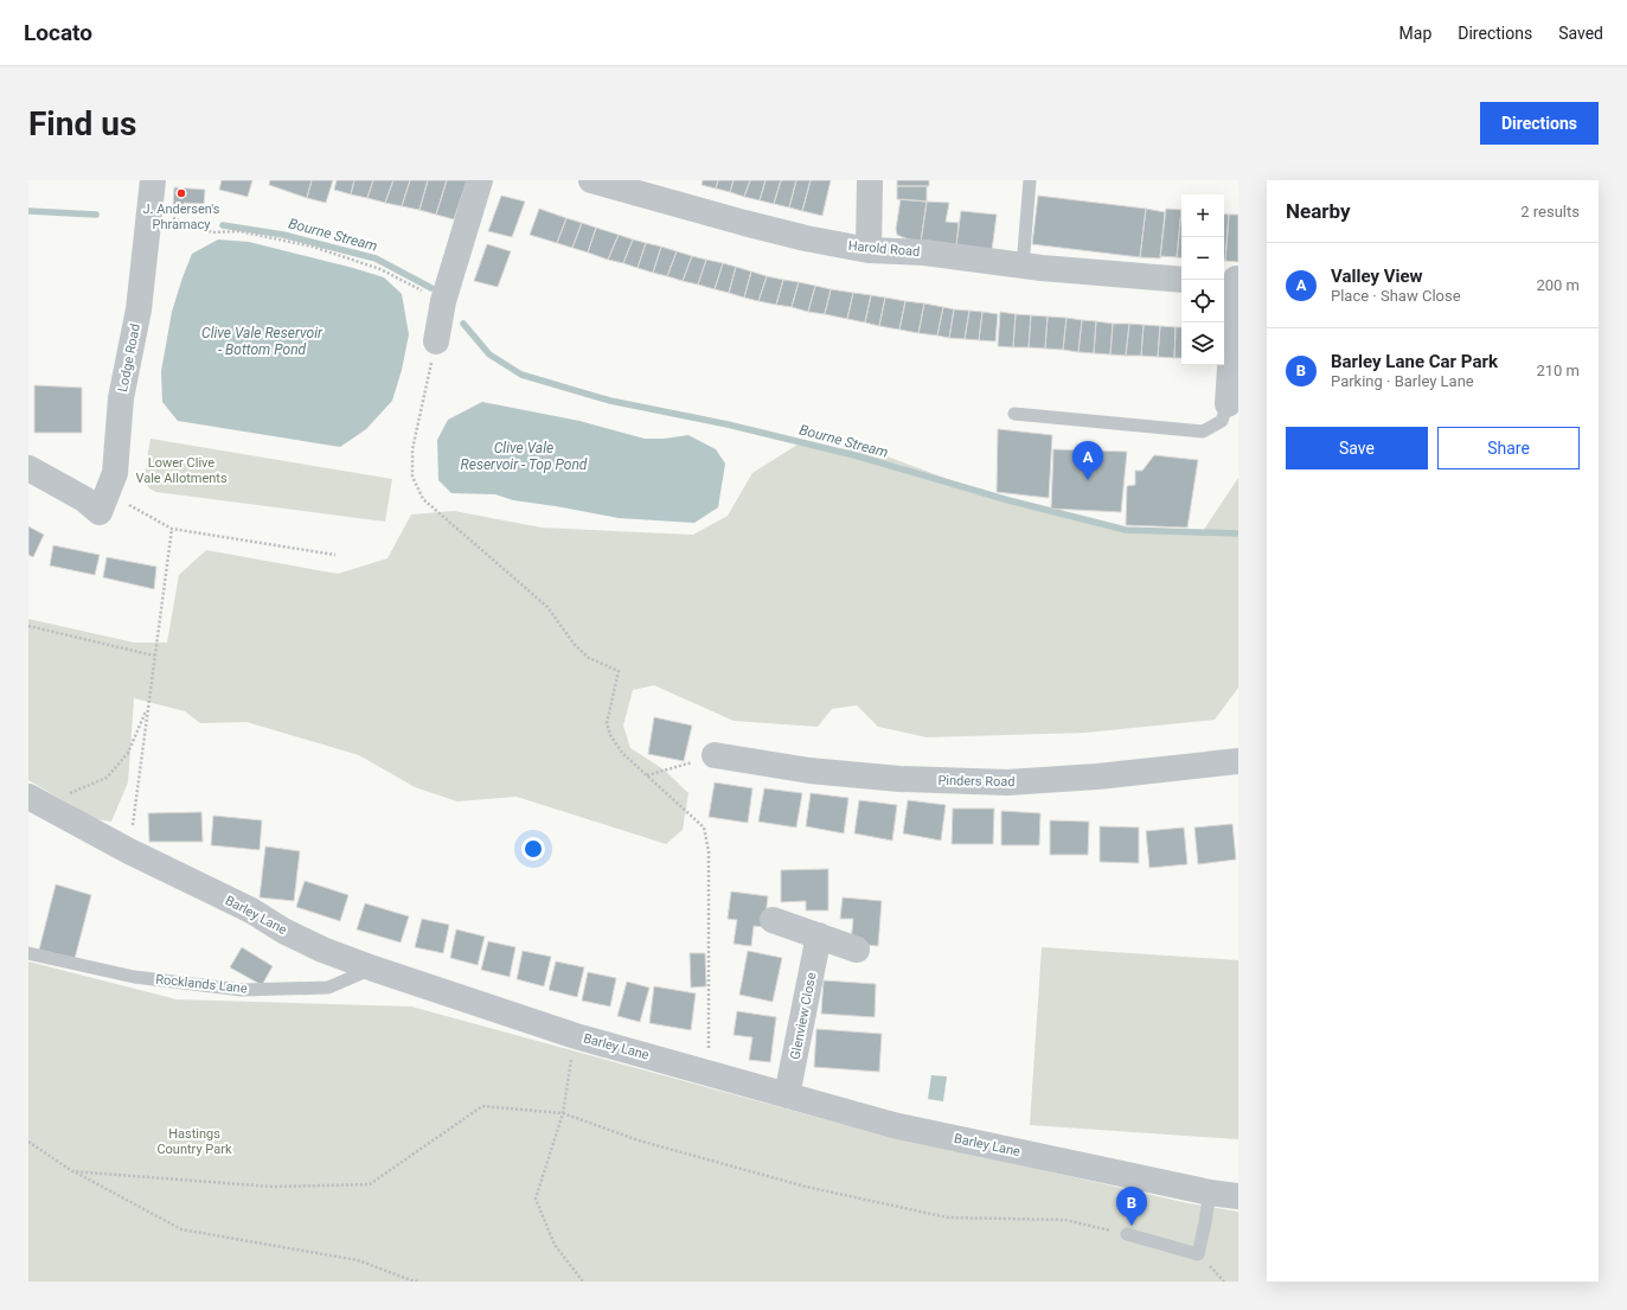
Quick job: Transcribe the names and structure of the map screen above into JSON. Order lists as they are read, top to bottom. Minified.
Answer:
{"streets":{"street":["Harold Road","Lodge Road","Pinders Road","Barley Lane","Glenview Close"],"lane":["Rocklands Lane"]},"crossings":[["Barley Lane","Rocklands Lane"],["Barley Lane","Glenview Close"]],"water":["Bourne Stream","Clive Vale Reservoir - Bottom Pond","Clive Vale Reservoir - Top Pond"],"parks":["Lower Clive Vale Allotments","Hastings Country Park"],"places":["J. Andersen's Phramacy"],"page":{"header":"Locato","nav":["Map","Directions","Saved"],"buttons":["Directions",["Save","Share"]],"title":"Find us","heading":["Nearby","2 results"],"map_buttons":["+","−"],"list":[{"mark":"A","name":"Valley View","note":"Place · Shaw Close","value":"200 m"},{"mark":"B","name":"Barley Lane Car Park","note":"Parking · Barley Lane","value":"210 m"}],"pins":["A","B"]}}
